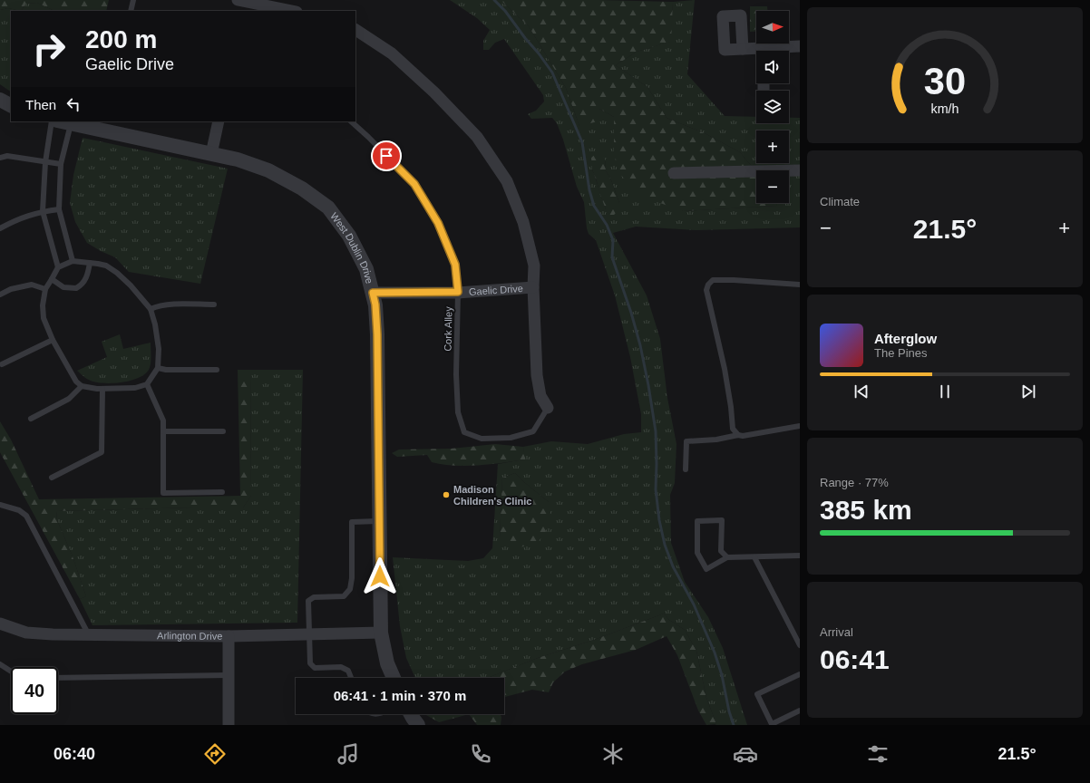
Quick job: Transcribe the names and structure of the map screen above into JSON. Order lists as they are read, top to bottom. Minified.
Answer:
{"streets":{"street":["West Dublin Drive","Gaelic Drive","Arlington Drive"],"lane":["Cork Alley"]},"crossings":[["West Dublin Drive","Gaelic Drive"],["West Dublin Drive","Arlington Drive"],["Gaelic Drive","Cork Alley"]],"places":["Madison Children's Clinic"],"north":"right","page":{"map_buttons":["+","−"],"turn":["200 m","Gaelic Drive"],"then":"Then","tile":["Climate",["Range · 77%","385 km"],["Arrival","06:41"]],"heat":["−","21.5°","+"],"song":["Afterglow","The Pines"],"limit":"40","trip":"06:41 · 1 min · 370 m","tabs":["06:40","21.5°"],"gauge":["30","km/h"]}}
